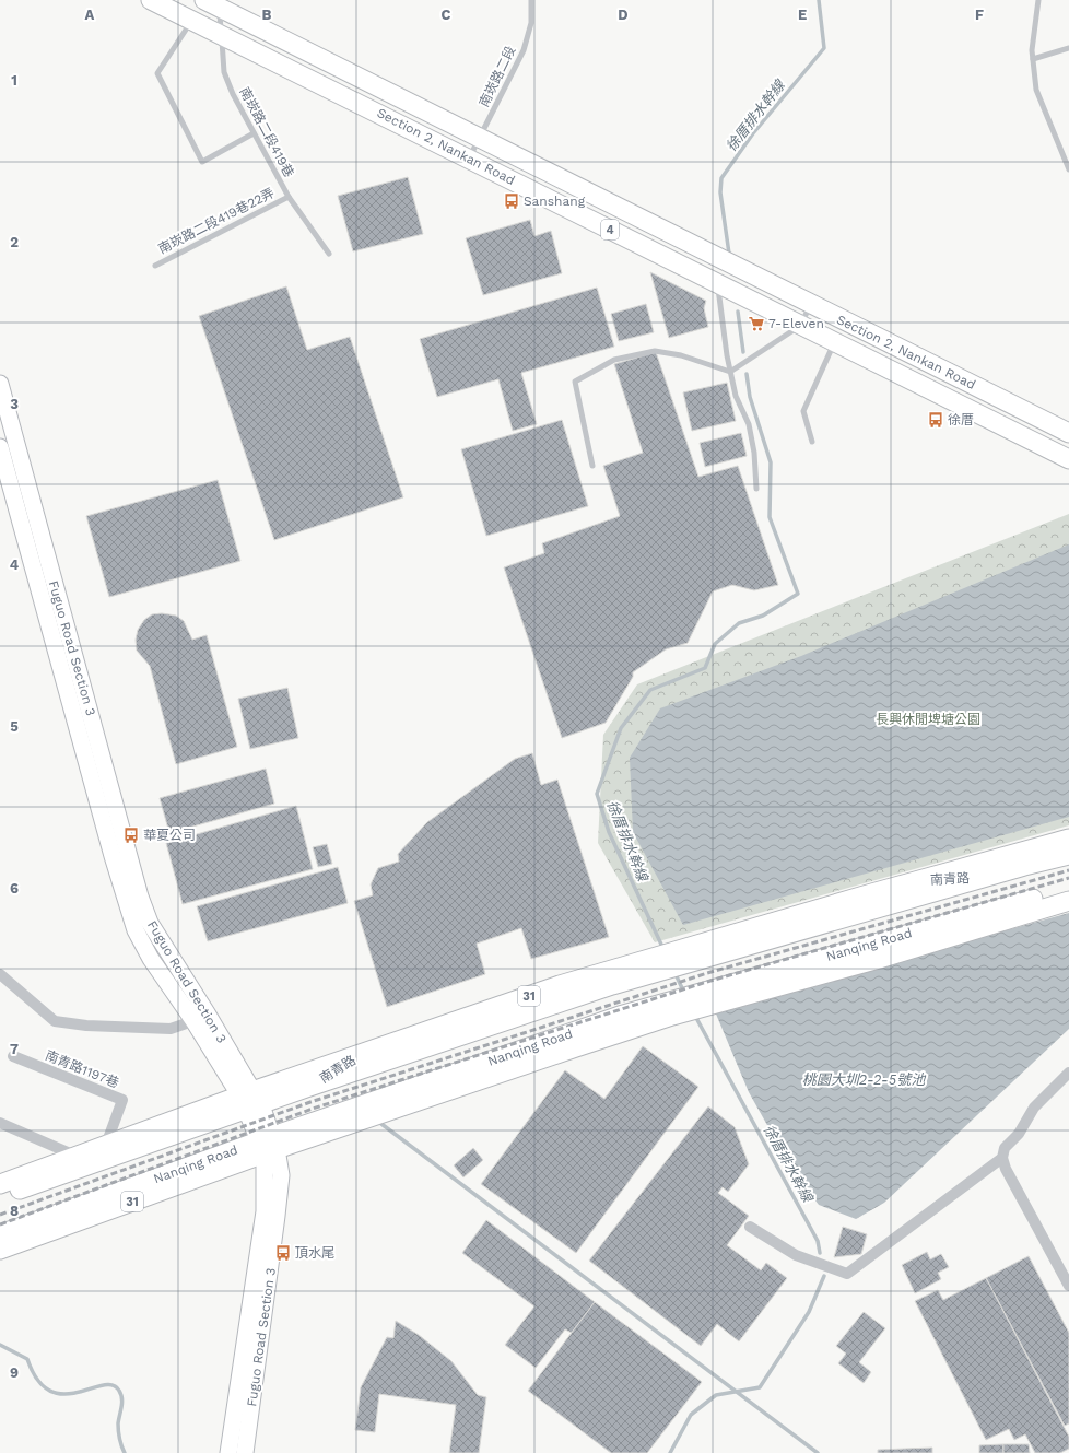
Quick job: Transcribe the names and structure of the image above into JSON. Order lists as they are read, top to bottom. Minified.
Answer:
{"streets":{"main road":["Section 2, Nankan Road","4","南青路","Nanqing Road","31"],"street":["Fuguo Road Section 3","南青路1197巷"],"lane":["南崁路二段","南崁路二段419巷","南崁路二段419巷22弄"]},"crossings":[["南崁路二段","Section 2, Nankan Road"],["南崁路二段419巷","Section 2, Nankan Road"],["南崁路二段419巷","南崁路二段419巷22弄"],["Fuguo Road Section 3","Nanqing Road"],["Fuguo Road Section 3","31"],["南青路","31"],["Nanqing Road","31"],["31","南青路1197巷"]],"water":["徐厝排水幹線","桃園大圳2-2-5號池"],"parks":["長興休閒埤塘公園"],"places":{"bus stop":["Sanshang","徐厝","華夏公司","頂水尾"],"supermarket":["7-Eleven"]},"grid":{"columns":["A","B","C","D","E","F"],"rows":["1","2","3","4","5","6","7","8","9"]}}
